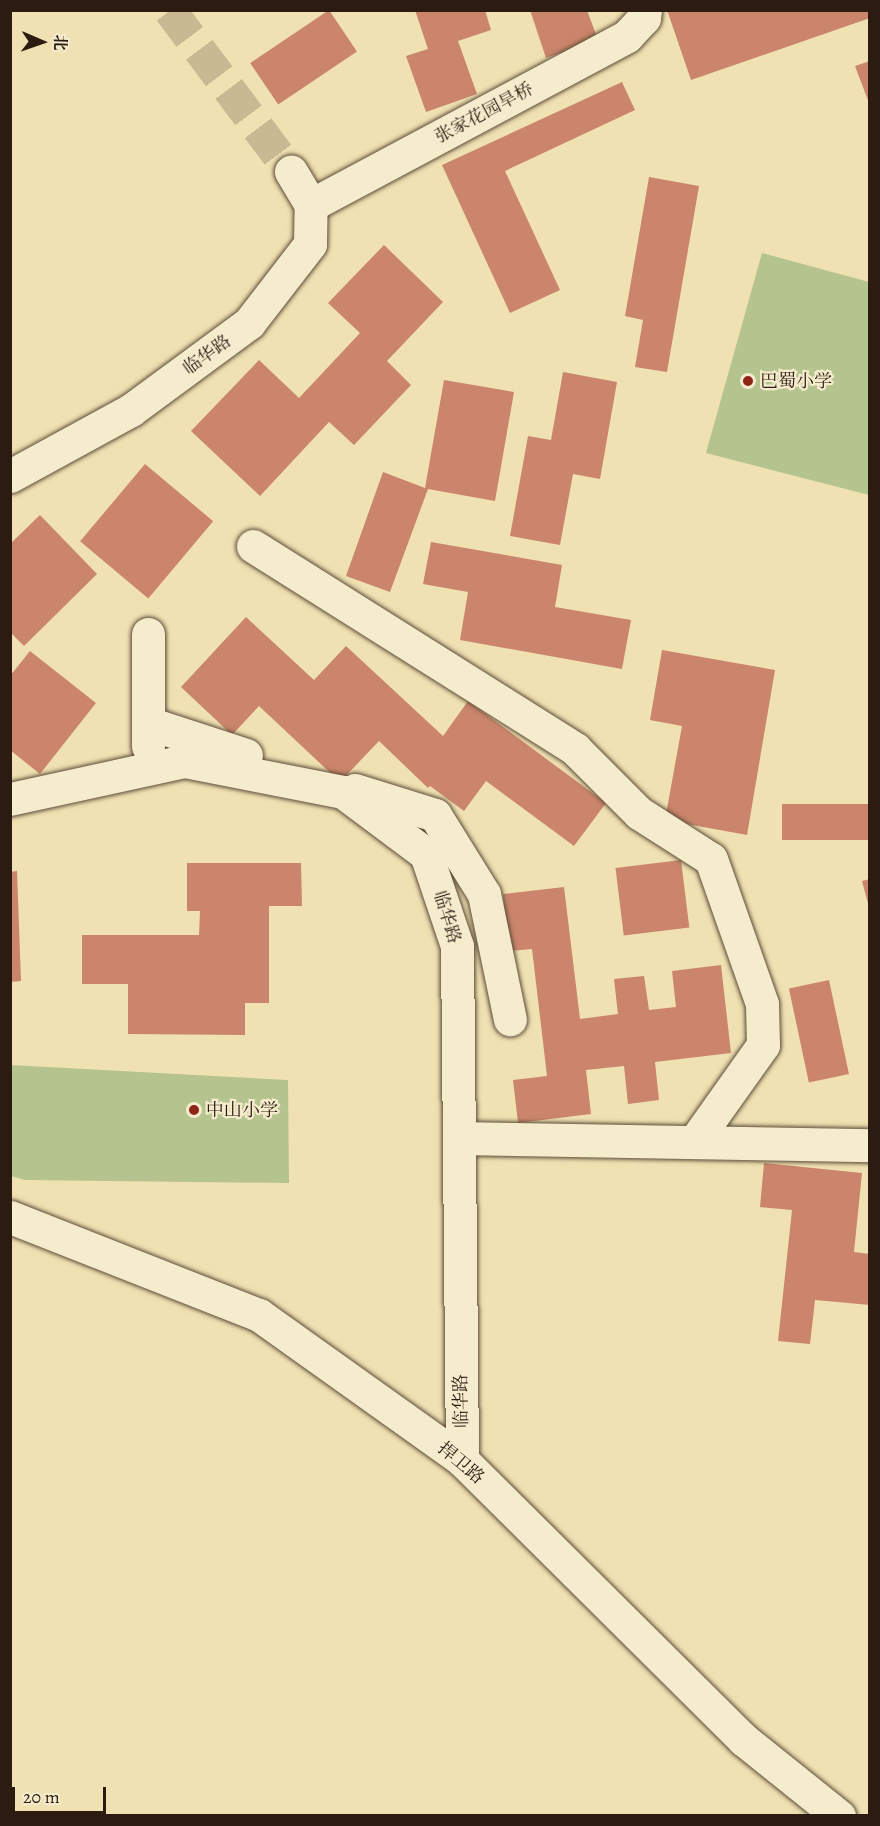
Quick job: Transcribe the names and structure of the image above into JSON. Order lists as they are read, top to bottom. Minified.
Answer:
{"streets":{"street":["张家花园旱桥","临华路","捍卫路"]},"crossings":[["张家花园旱桥","临华路"],["临华路","捍卫路"]],"places":["巴蜀小学","中山小学"],"scale_bar":"20 m","north":"right"}
